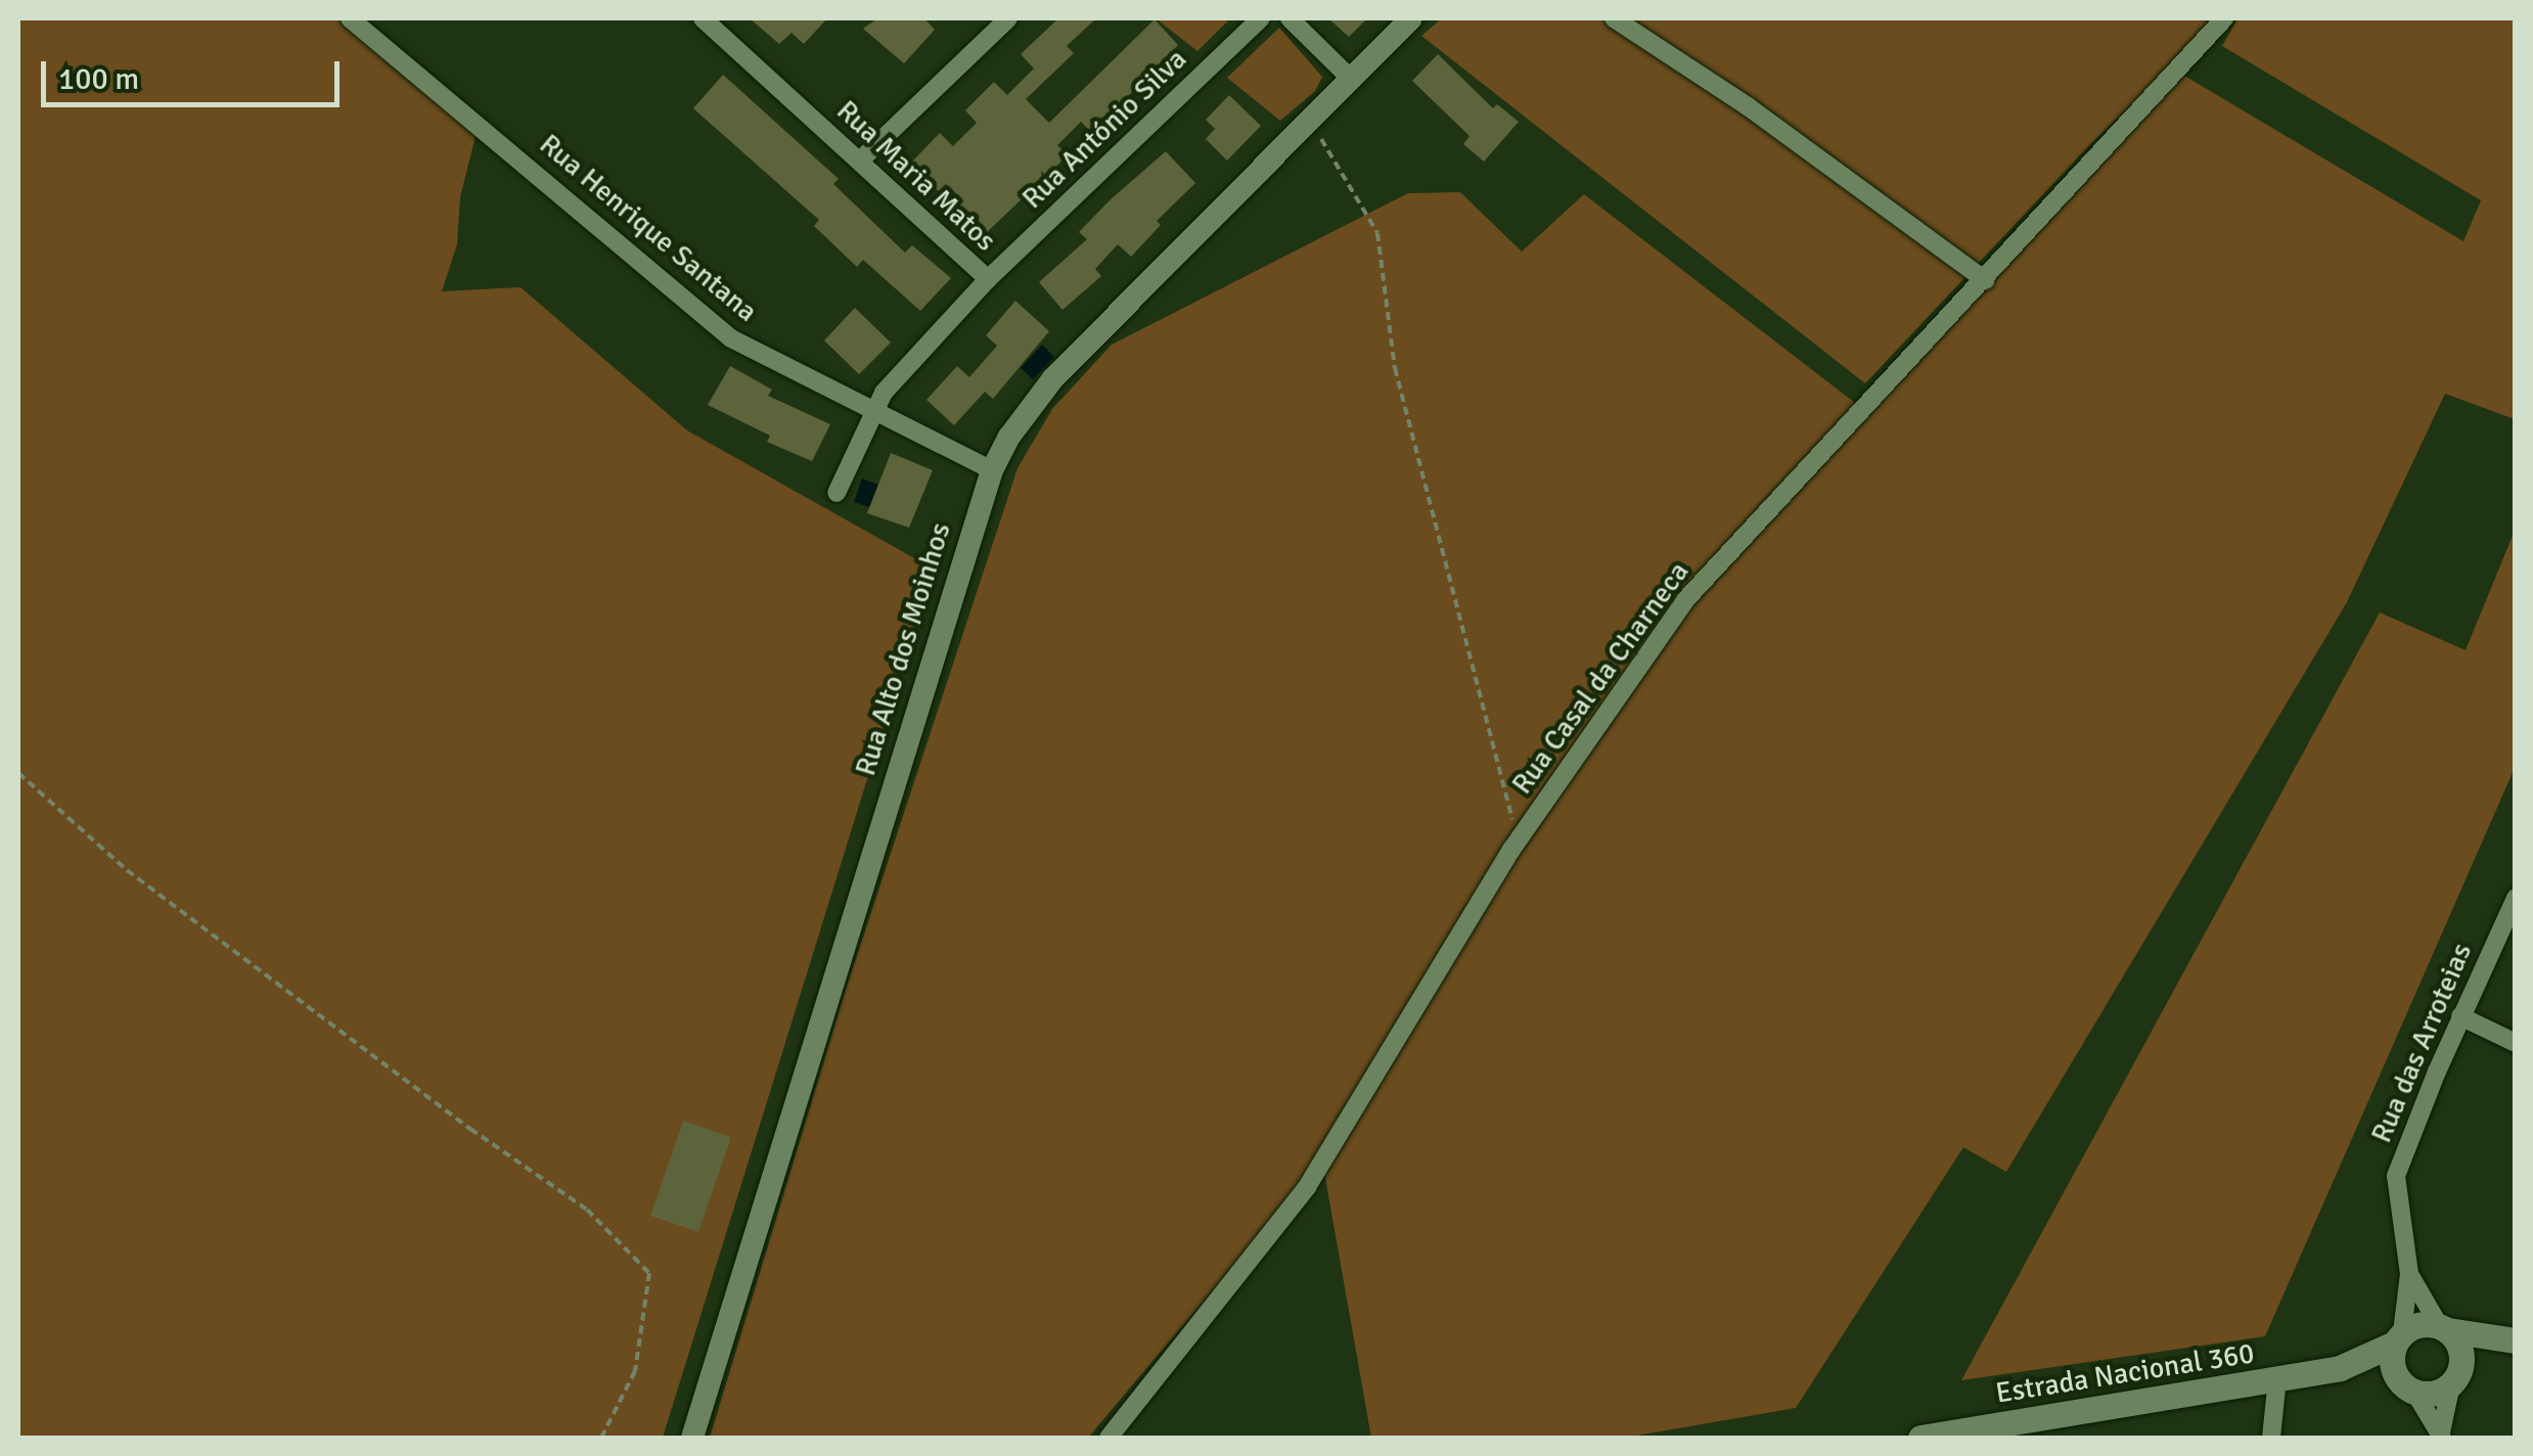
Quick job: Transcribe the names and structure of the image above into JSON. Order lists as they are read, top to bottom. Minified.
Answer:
{"streets":{"main road":["Estrada Nacional 360"],"street":["Rua António Silva","Rua Maria Matos","Rua Henrique Santana","Rua Alto dos Moinhos","Rua Casal da Charneca","Rua das Arroteias"]},"crossings":[["Rua António Silva","Rua Maria Matos"],["Rua Maria Matos","Rua Henrique Santana"],["Rua Henrique Santana","Rua Alto dos Moinhos"],["Rua das Arroteias","Estrada Nacional 360"]],"scale_bar":"100 m"}
